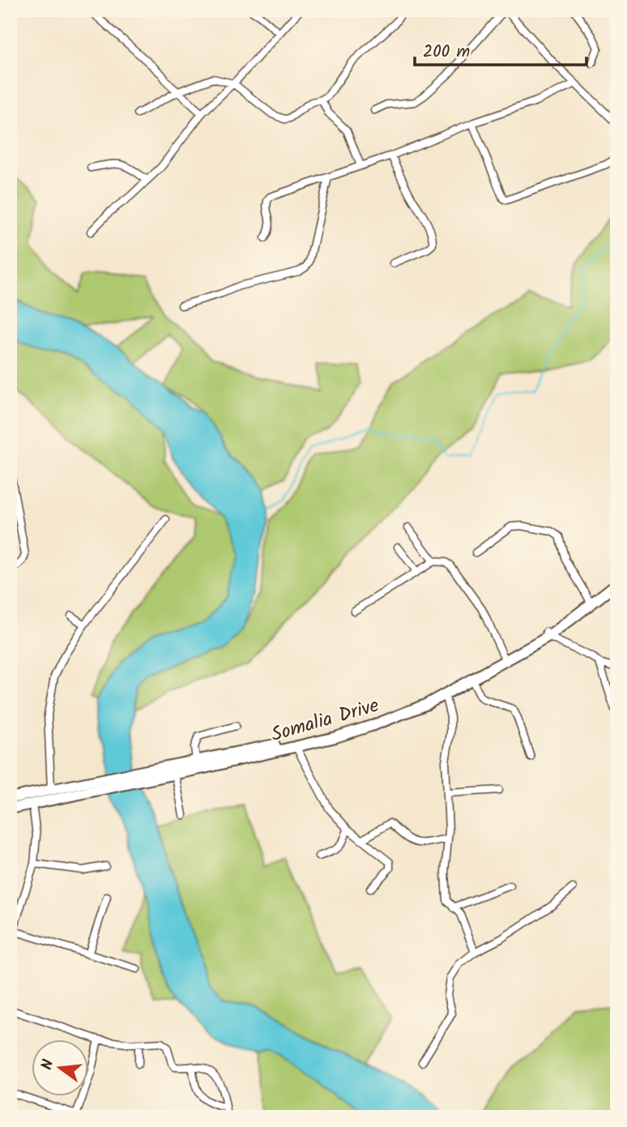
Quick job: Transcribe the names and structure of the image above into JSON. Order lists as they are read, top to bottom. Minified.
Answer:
{"streets":{"main road":["Somalia Drive"]},"scale_bar":"200 m","north":"left"}
